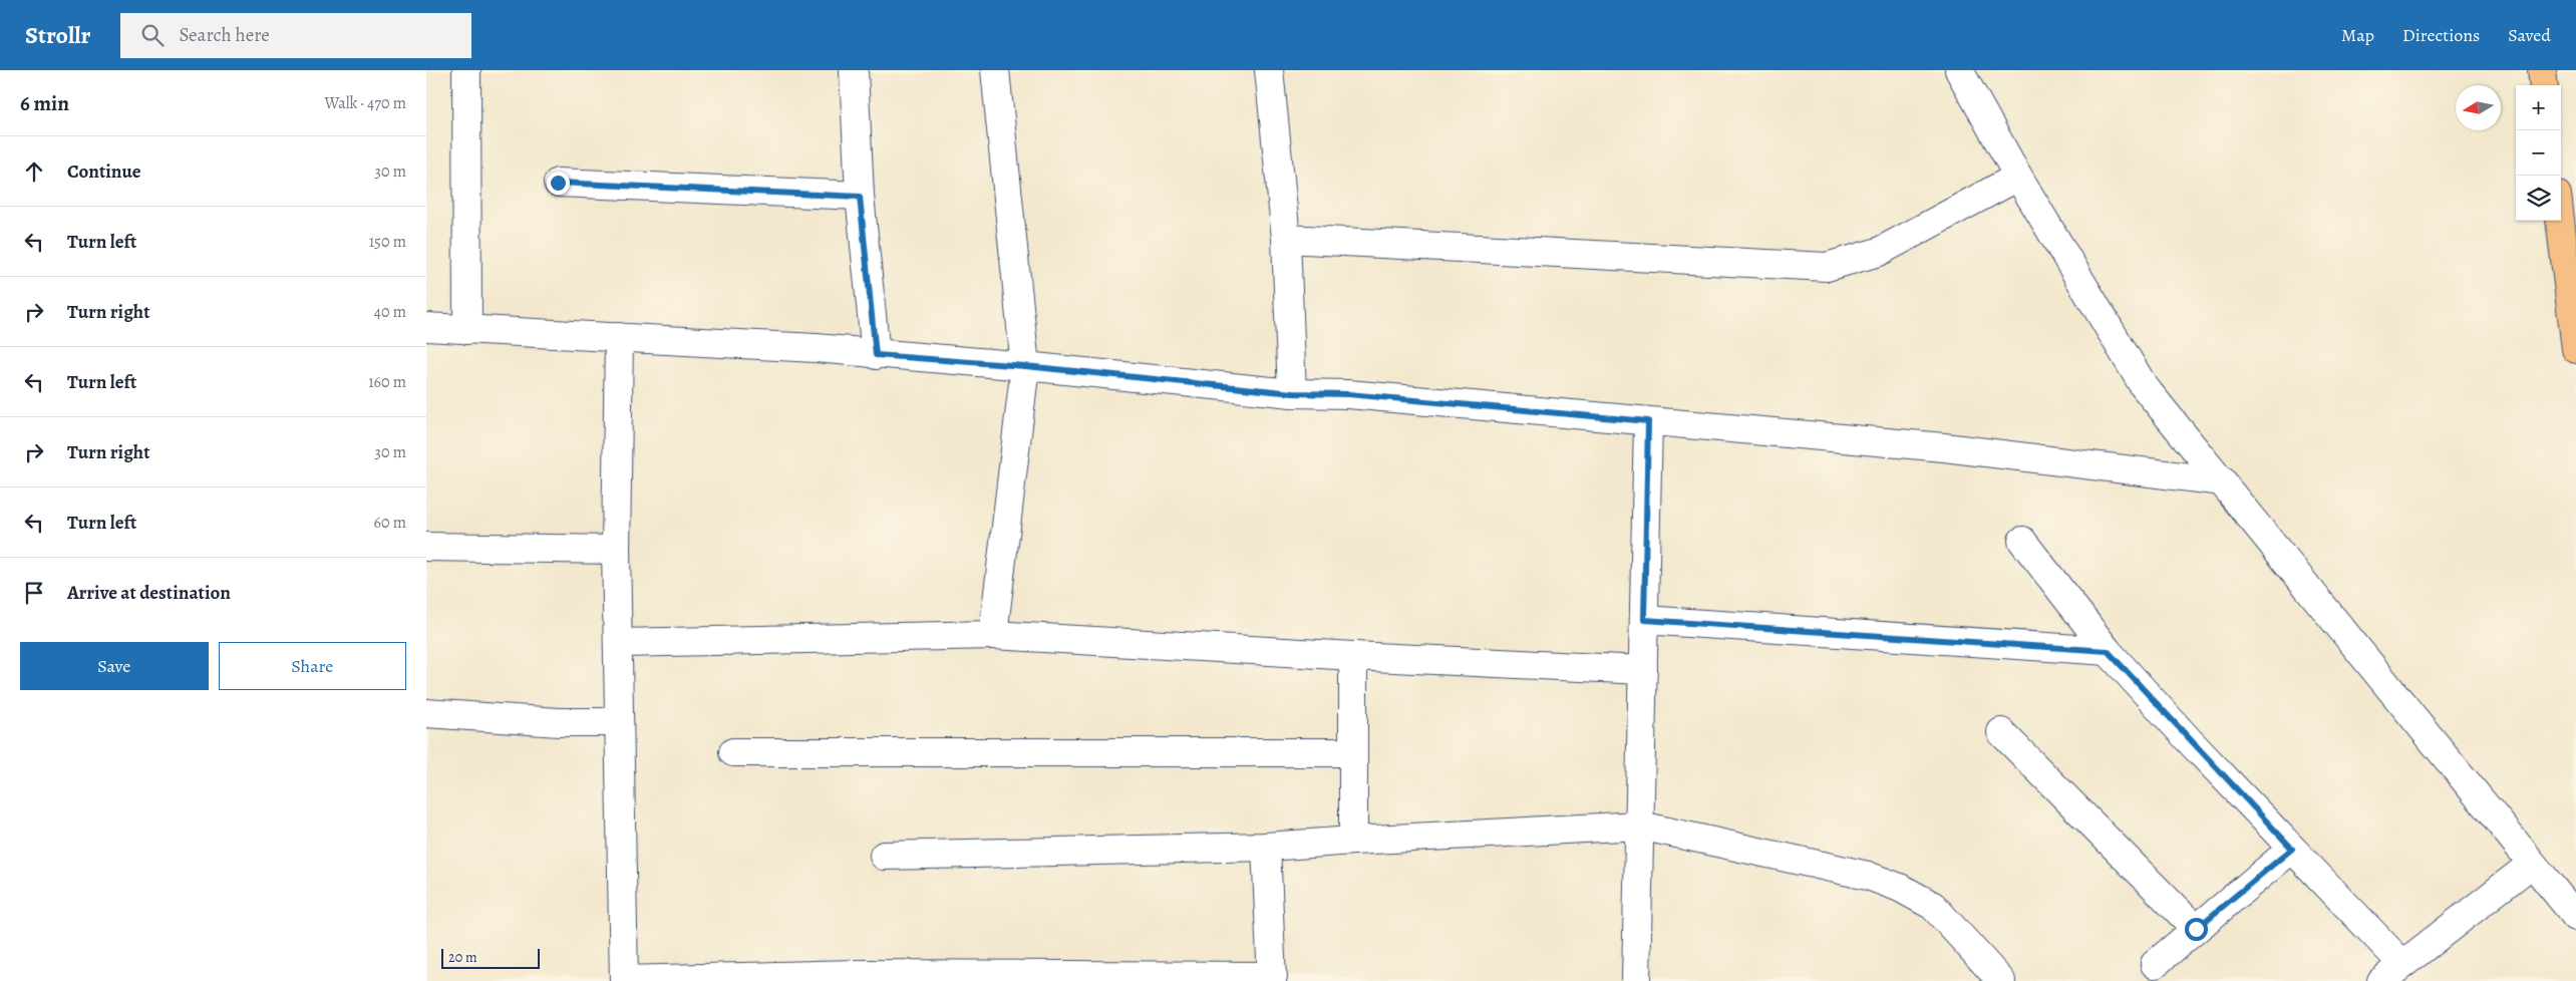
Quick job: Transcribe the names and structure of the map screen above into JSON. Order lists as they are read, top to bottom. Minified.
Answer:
{"scale_bar":"20 m","north":"left","page":{"header":"Strollr","search":"Search here","nav":["Map","Directions","Saved"],"heading":["6 min","Walk · 470 m"],"map_buttons":["+","−"],"list":[["Continue","30 m"],["Turn left","150 m"],["Turn right","40 m"],["Turn left","160 m"],["Turn right","30 m"],["Turn left","60 m"],"Arrive at destination"],"buttons":["Save","Share"],"scale":"20 m"}}
